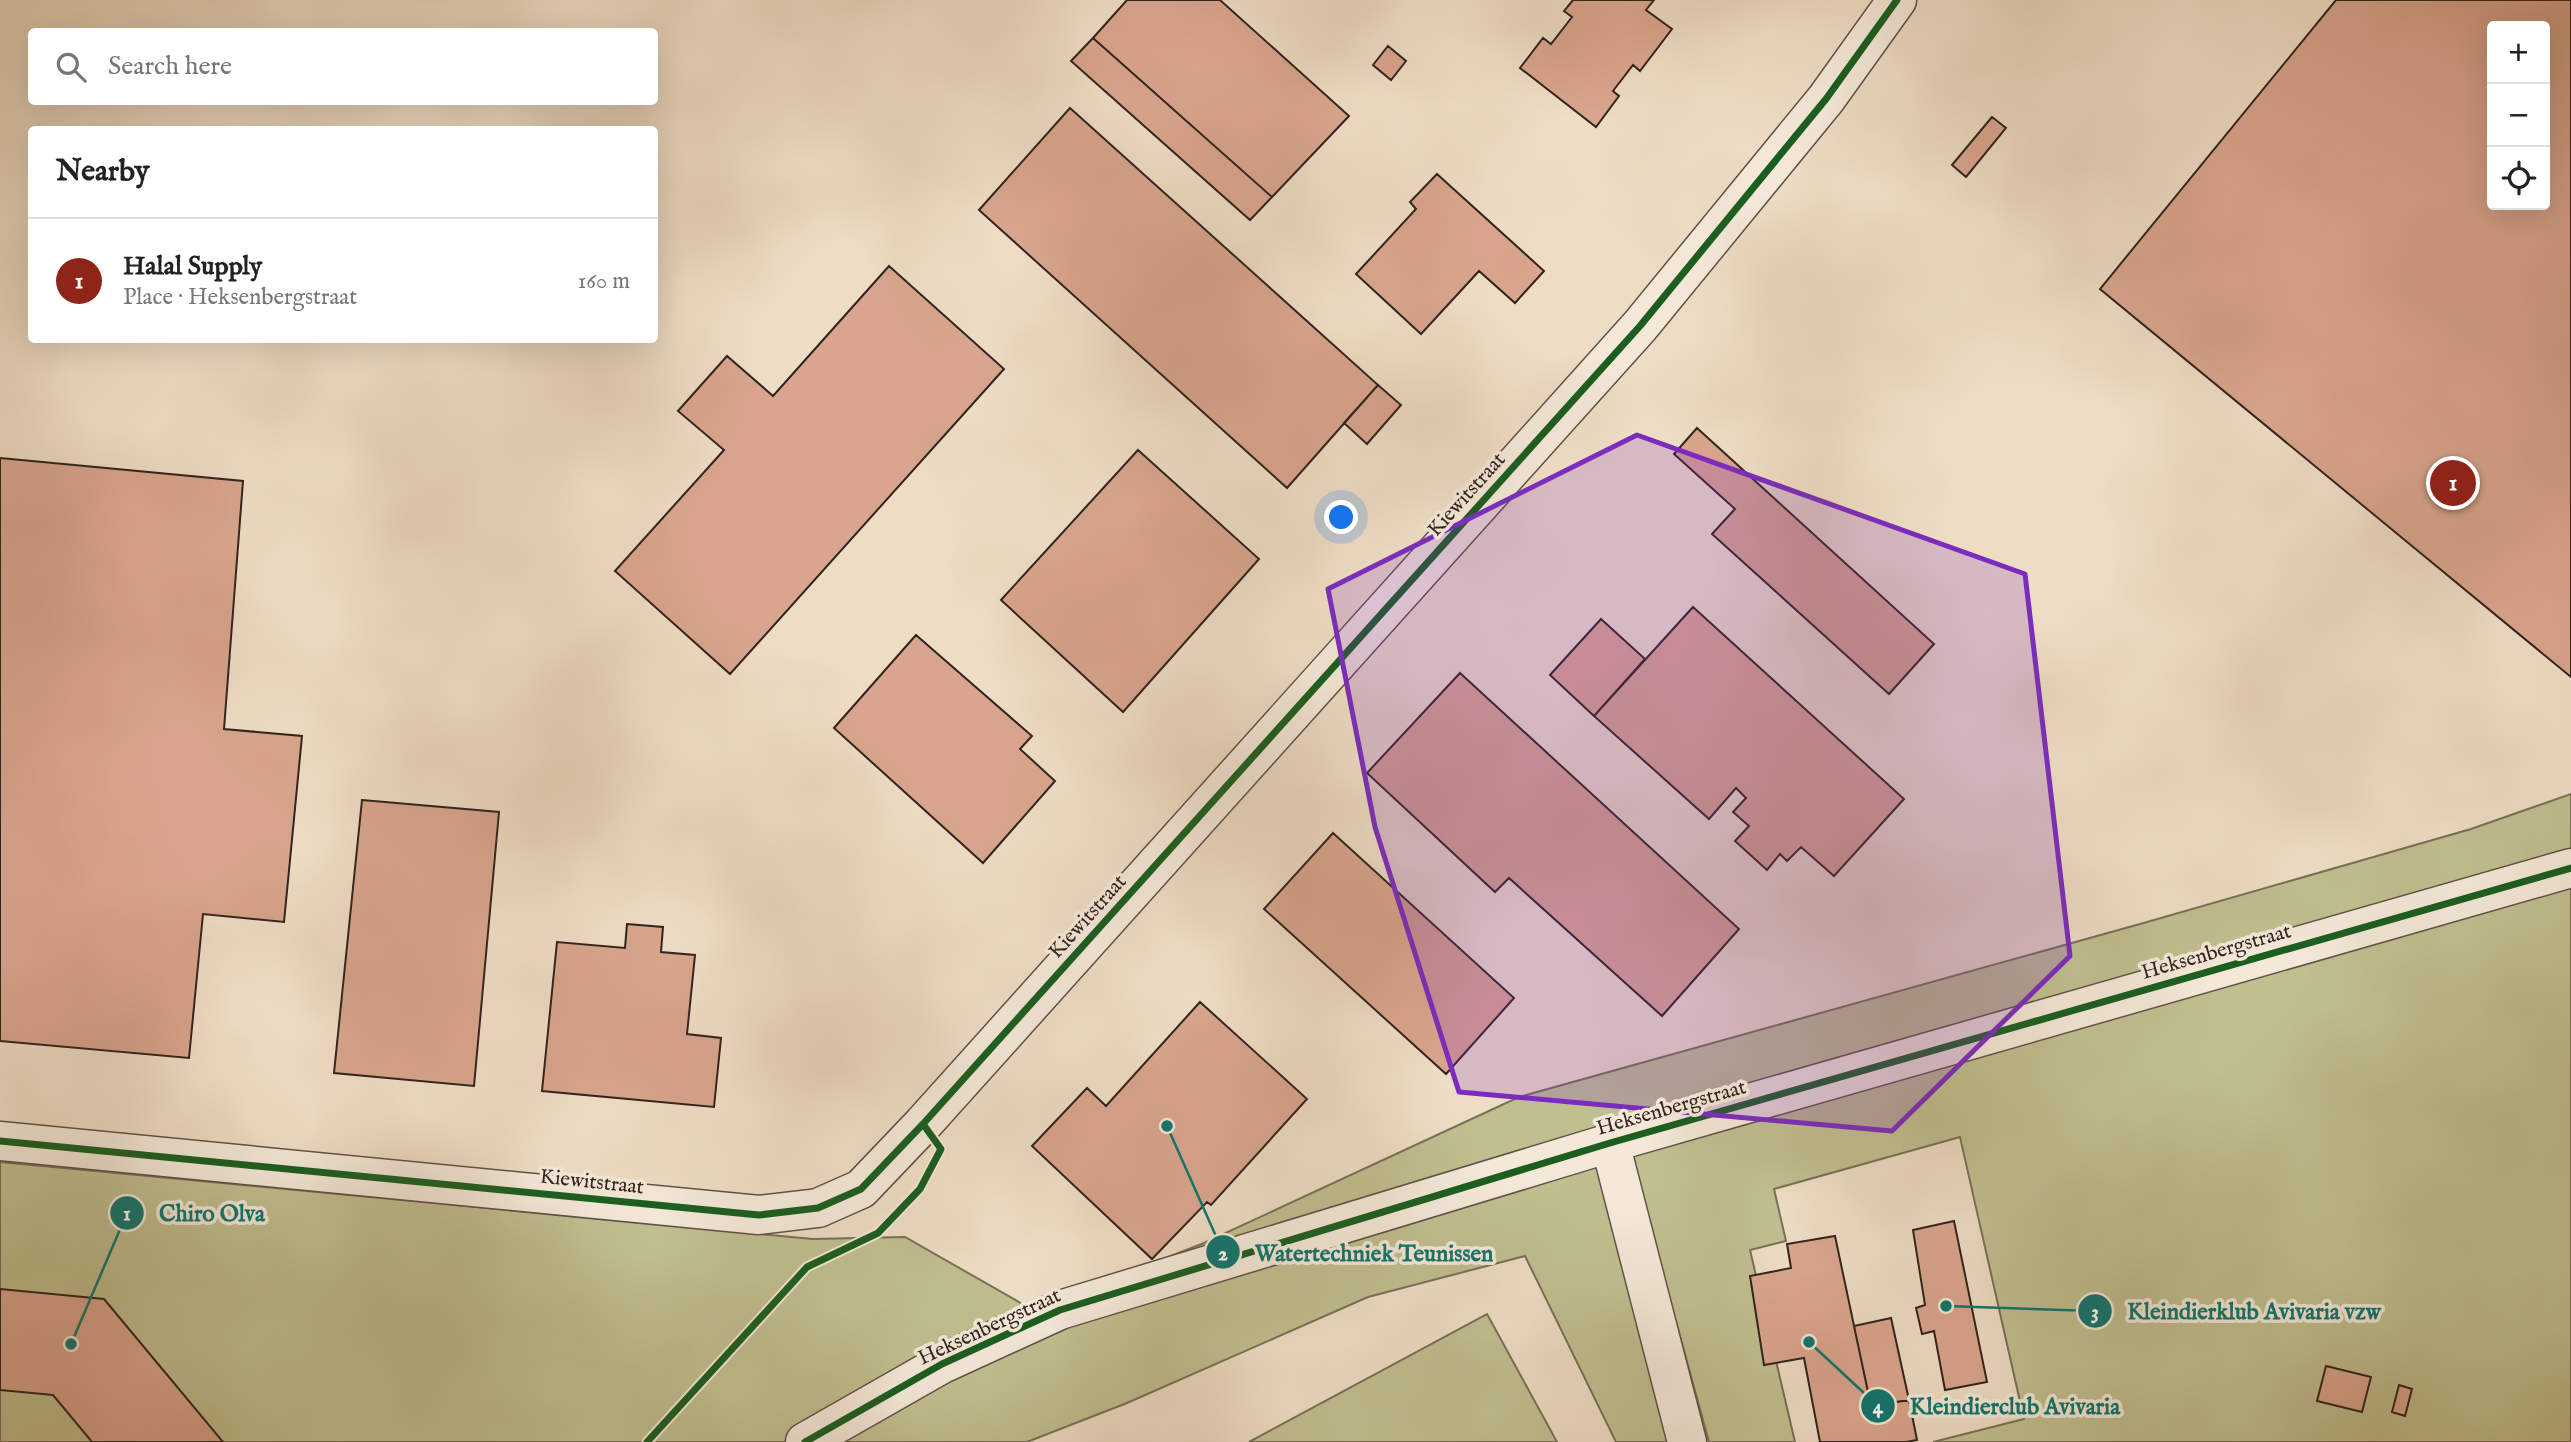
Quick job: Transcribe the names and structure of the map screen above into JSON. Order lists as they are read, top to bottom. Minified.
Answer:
{"streets":{"street":["Kiewitstraat","Heksenbergstraat"]},"places":["Watertechniek Teunissen","Kleindierklub Avivaria vzw","Kleindierclub Avivaria","Chiro Olva"],"page":{"map_buttons":["+","−"],"search":"Search here","heading":"Nearby","list":[{"mark":"1","name":"Halal Supply","note":"Place · Heksenbergstraat","value":"160 m"}],"pins":"1"}}
